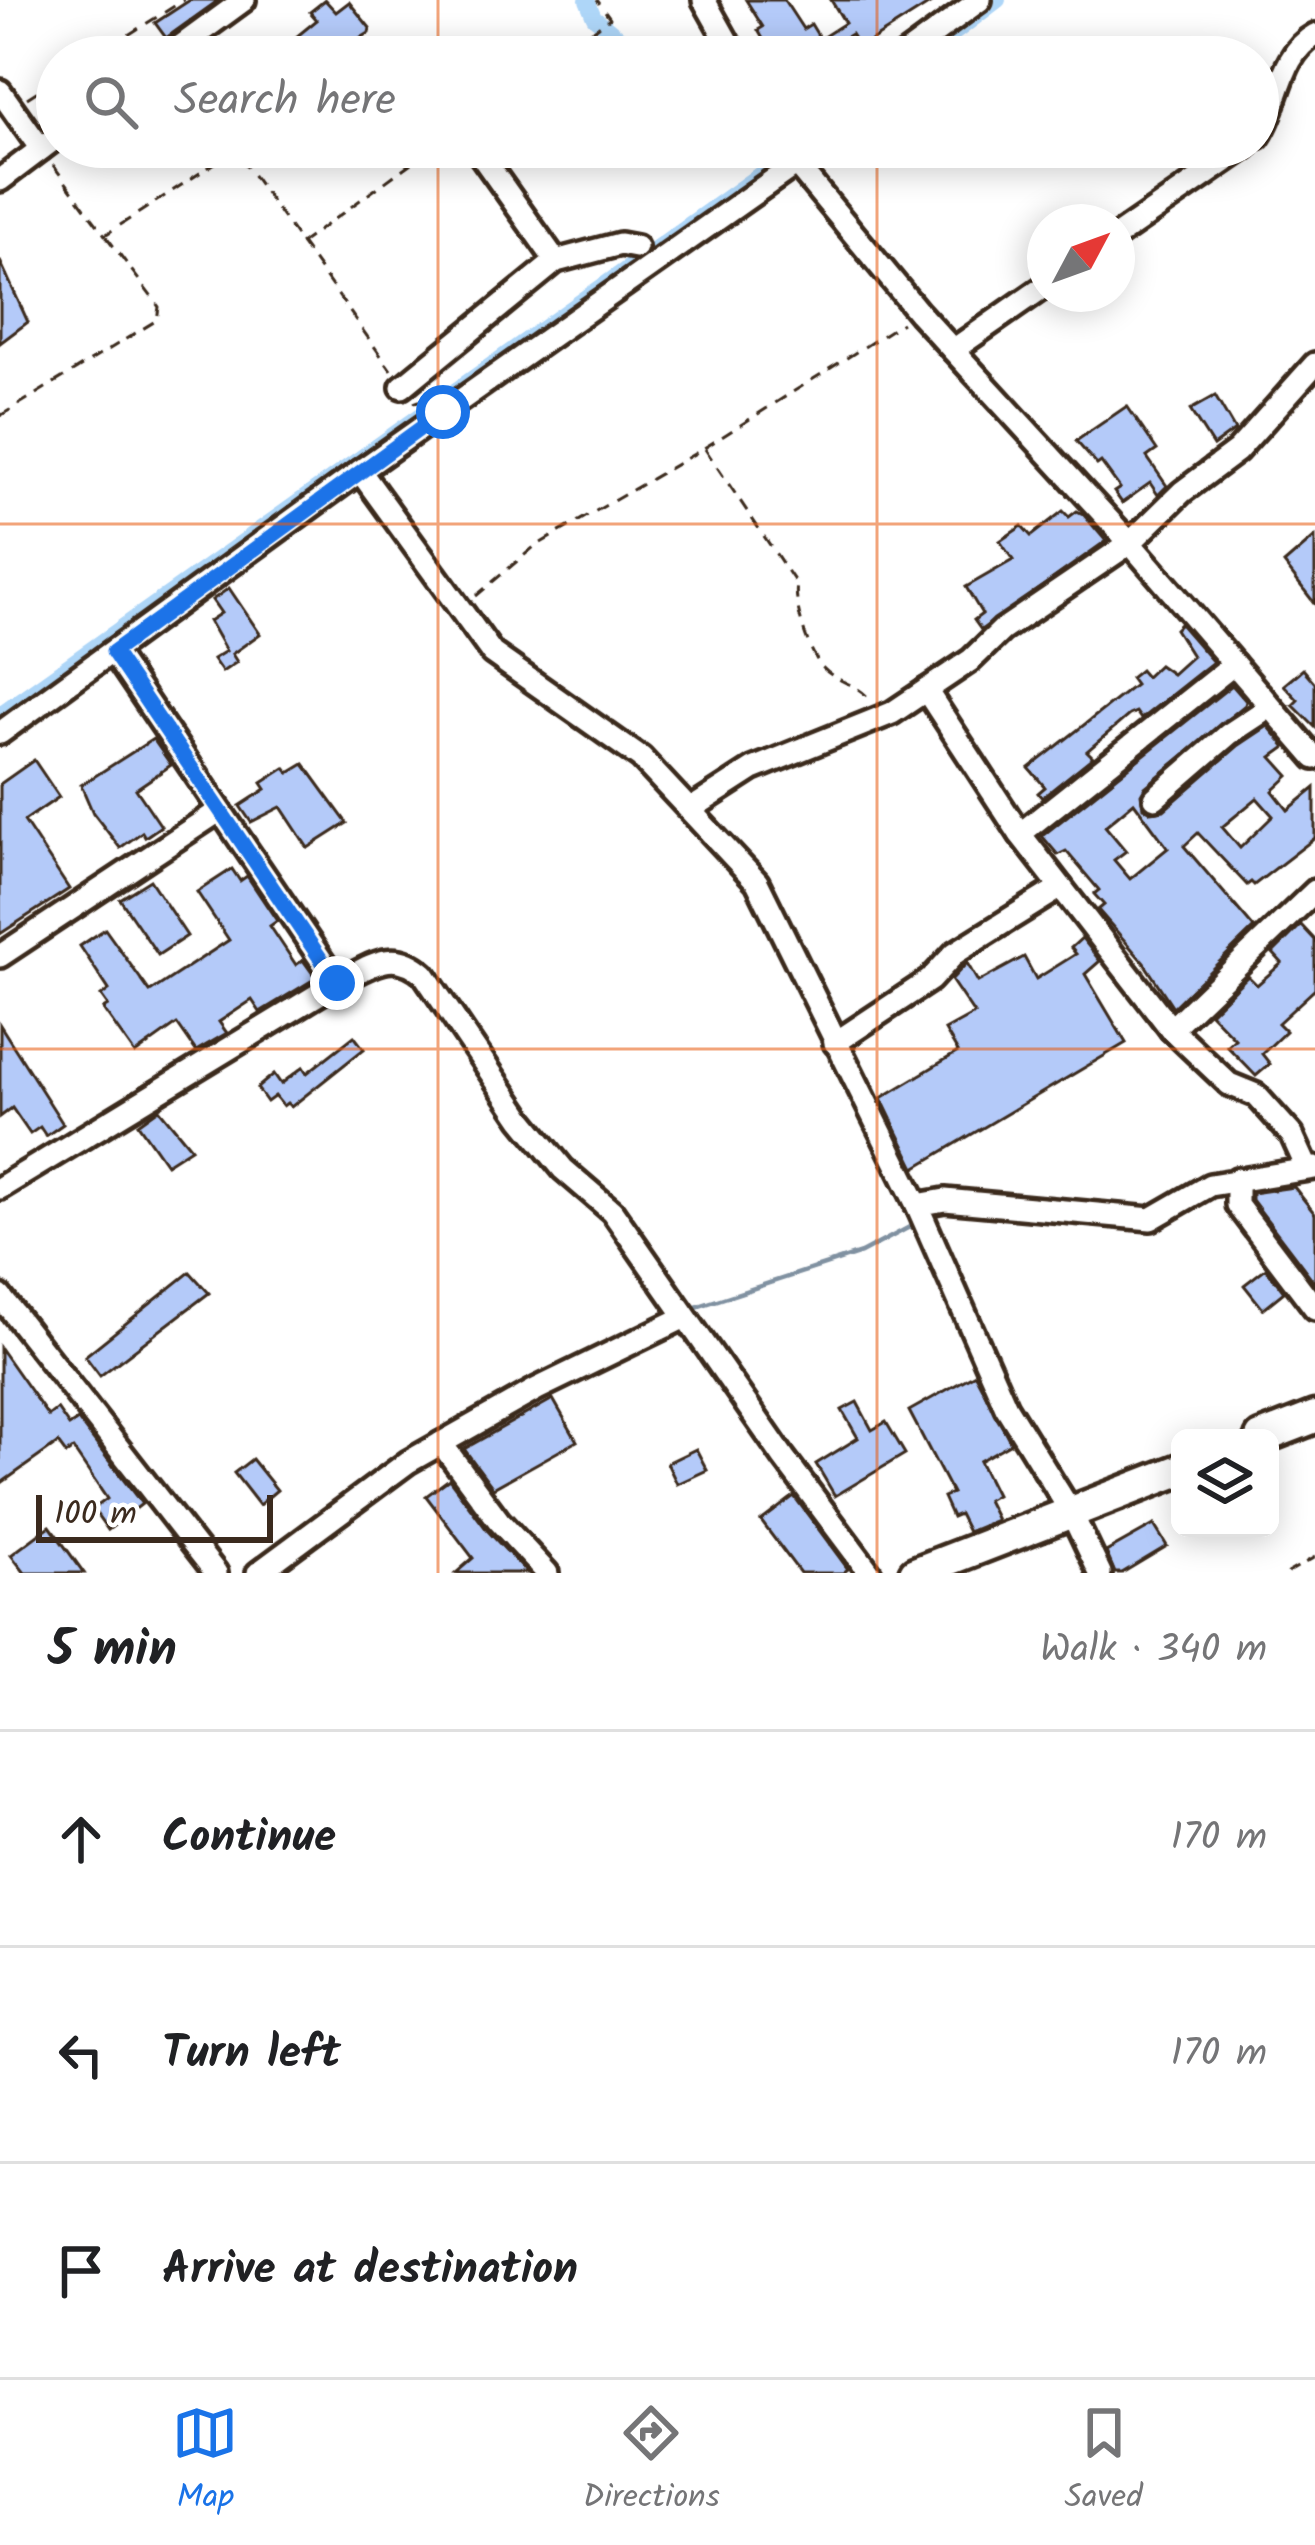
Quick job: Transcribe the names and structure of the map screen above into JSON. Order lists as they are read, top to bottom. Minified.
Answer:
{"scale_bar":"100 m","north":"top right","page":{"search":"Search here","scale":"100 m","heading":["5 min","Walk · 340 m"],"list":[["Continue","170 m"],["Turn left","170 m"],"Arrive at destination"],"nav":["Map","Directions","Saved"]}}
